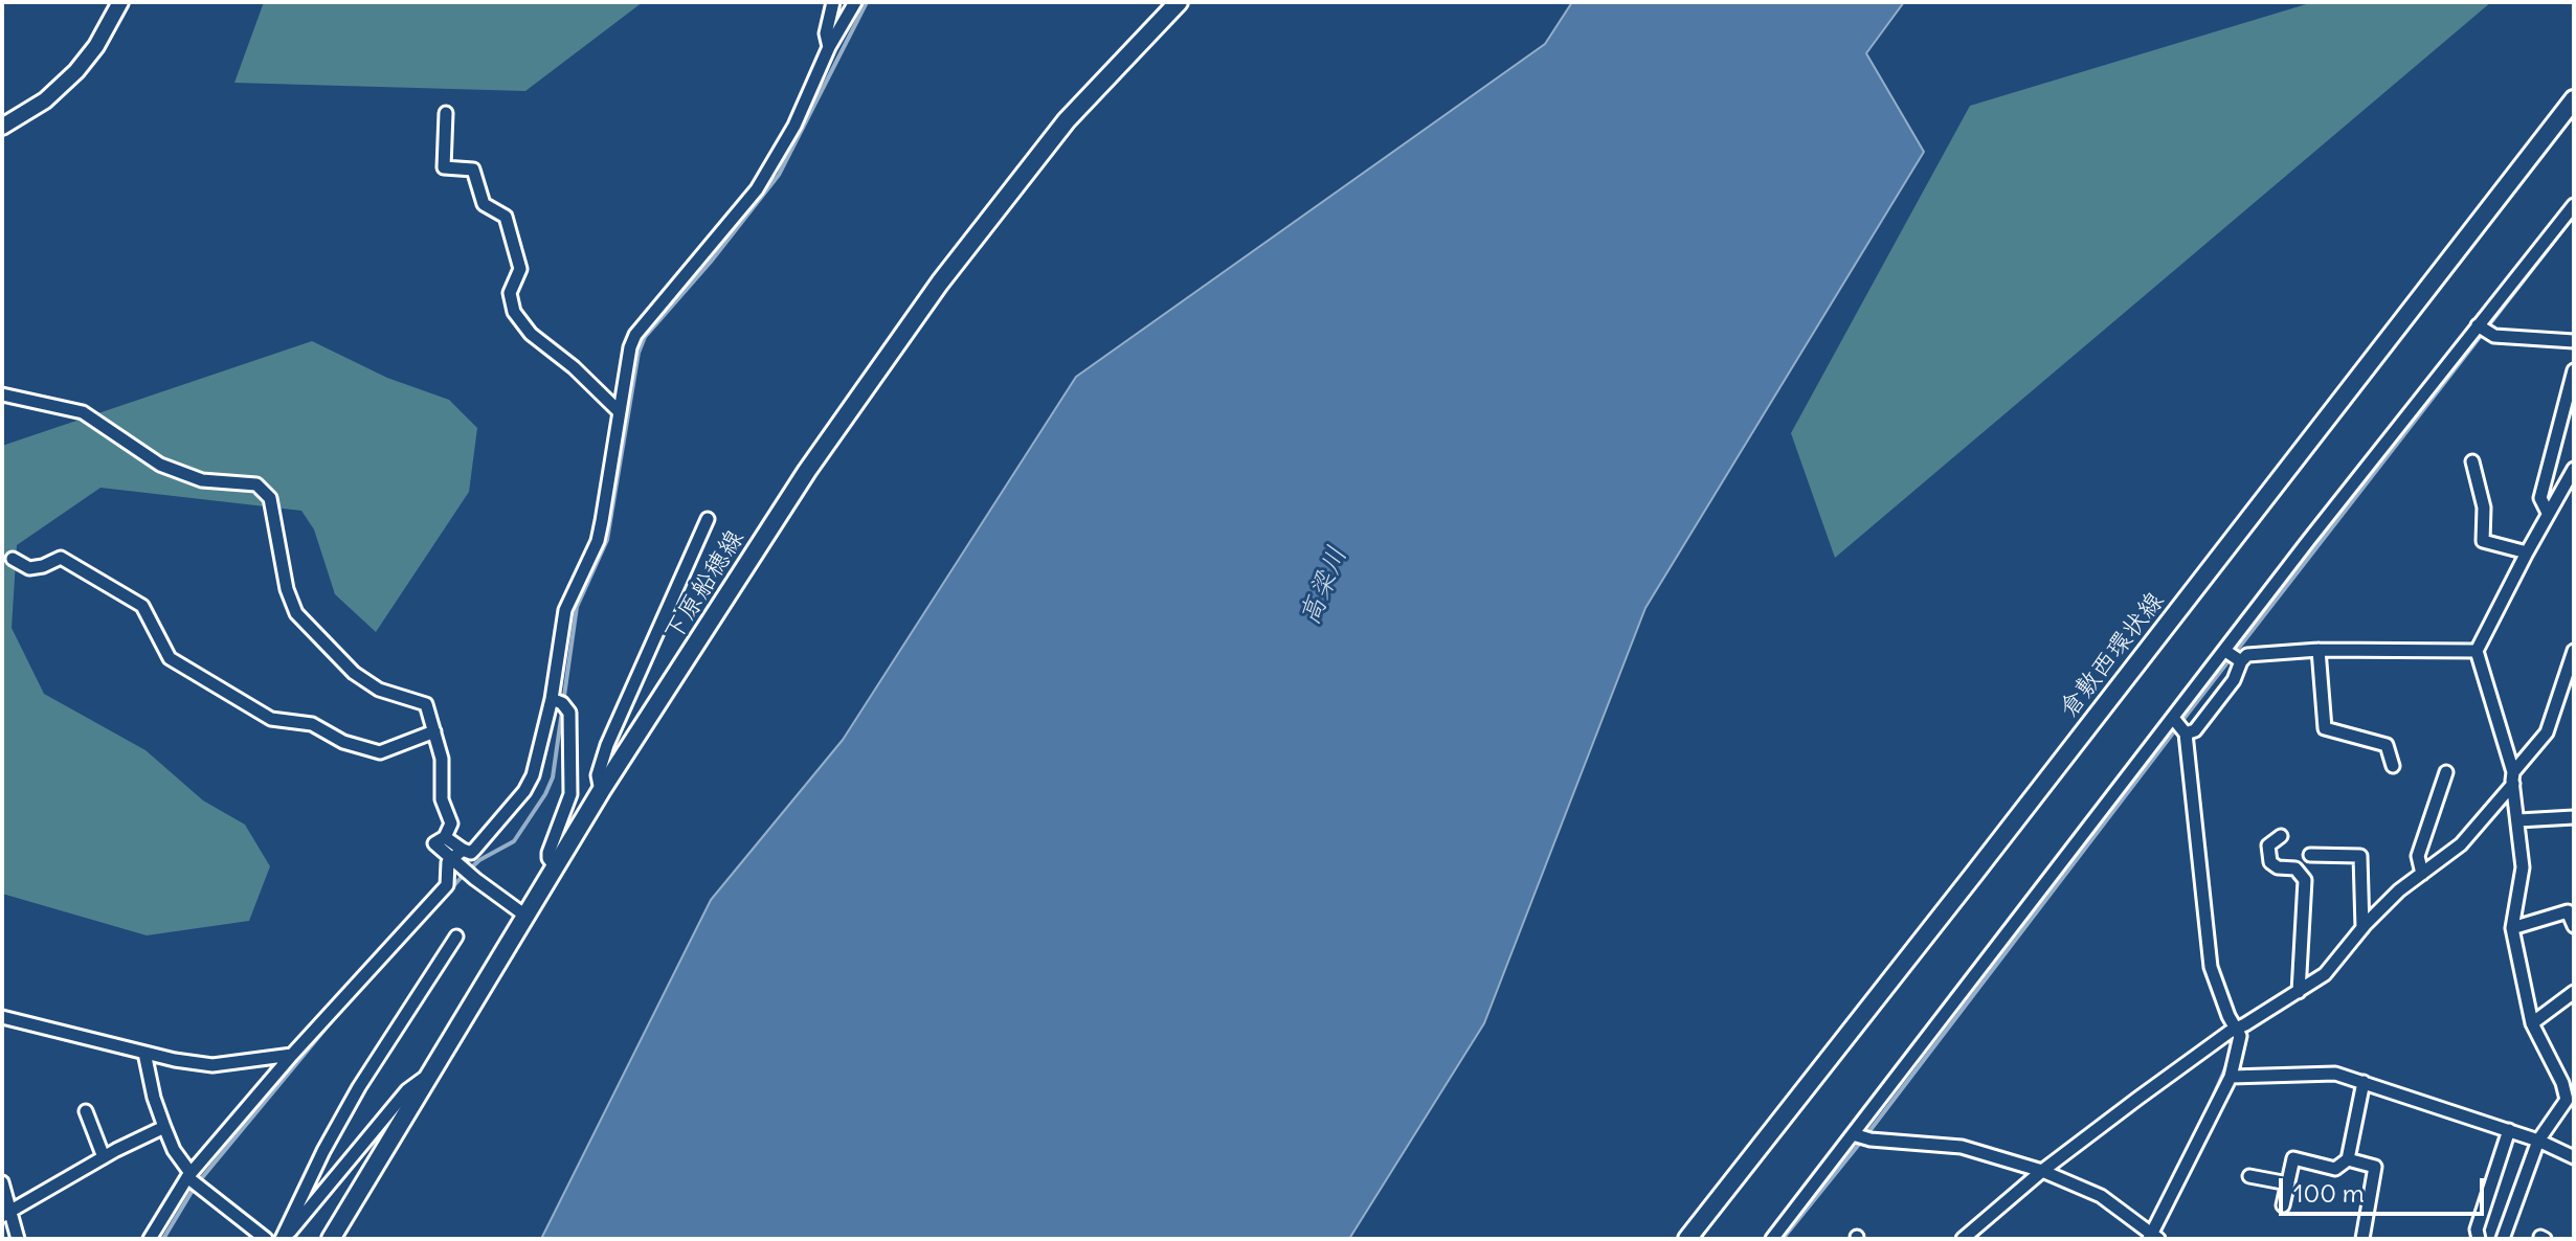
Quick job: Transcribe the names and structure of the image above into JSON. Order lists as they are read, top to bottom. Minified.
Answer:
{"streets":{"main road":["下原船穂線","倉敷西環状線"]},"water":["高梁川"],"scale_bar":"100 m"}
